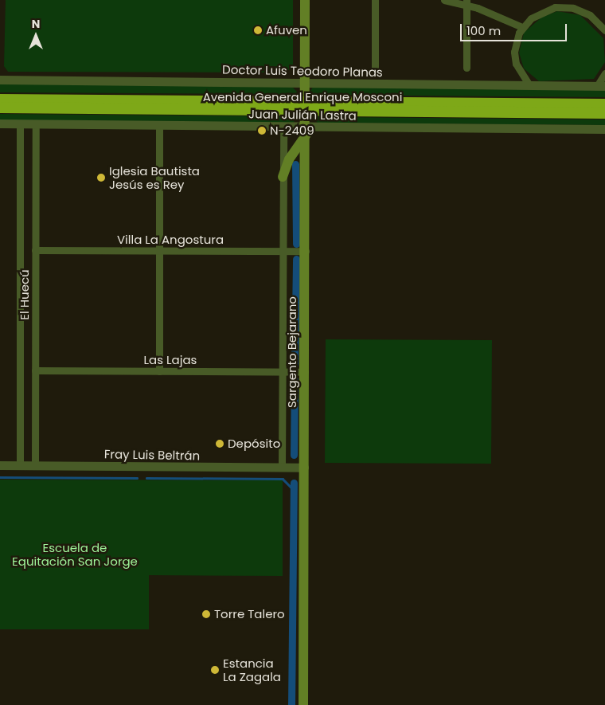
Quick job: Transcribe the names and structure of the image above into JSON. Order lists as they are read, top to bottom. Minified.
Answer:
{"streets":{"highway":["Avenida General Enrique Mosconi"],"main road":["Sargento Bejarano"],"street":["Doctor Luis Teodoro Planas","Juan Julián Lastra","Villa La Angostura","El Huecú","Las Lajas","Fray Luis Beltrán"]},"crossings":[["Doctor Luis Teodoro Planas","Sargento Bejarano"],["Avenida General Enrique Mosconi","Sargento Bejarano"],["Juan Julián Lastra","El Huecú"],["Juan Julián Lastra","Sargento Bejarano"],["Villa La Angostura","El Huecú"],["Villa La Angostura","Sargento Bejarano"],["El Huecú","Las Lajas"],["El Huecú","Fray Luis Beltrán"],["Sargento Bejarano","Las Lajas"],["Sargento Bejarano","Fray Luis Beltrán"]],"parks":["Escuela de Equitación San Jorge"],"places":["Afuven","N-2409","Iglesia Bautista Jesús es Rey","Depósito","Torre Talero","Estancia La Zagala"],"scale_bar":"100 m","north":"top"}
